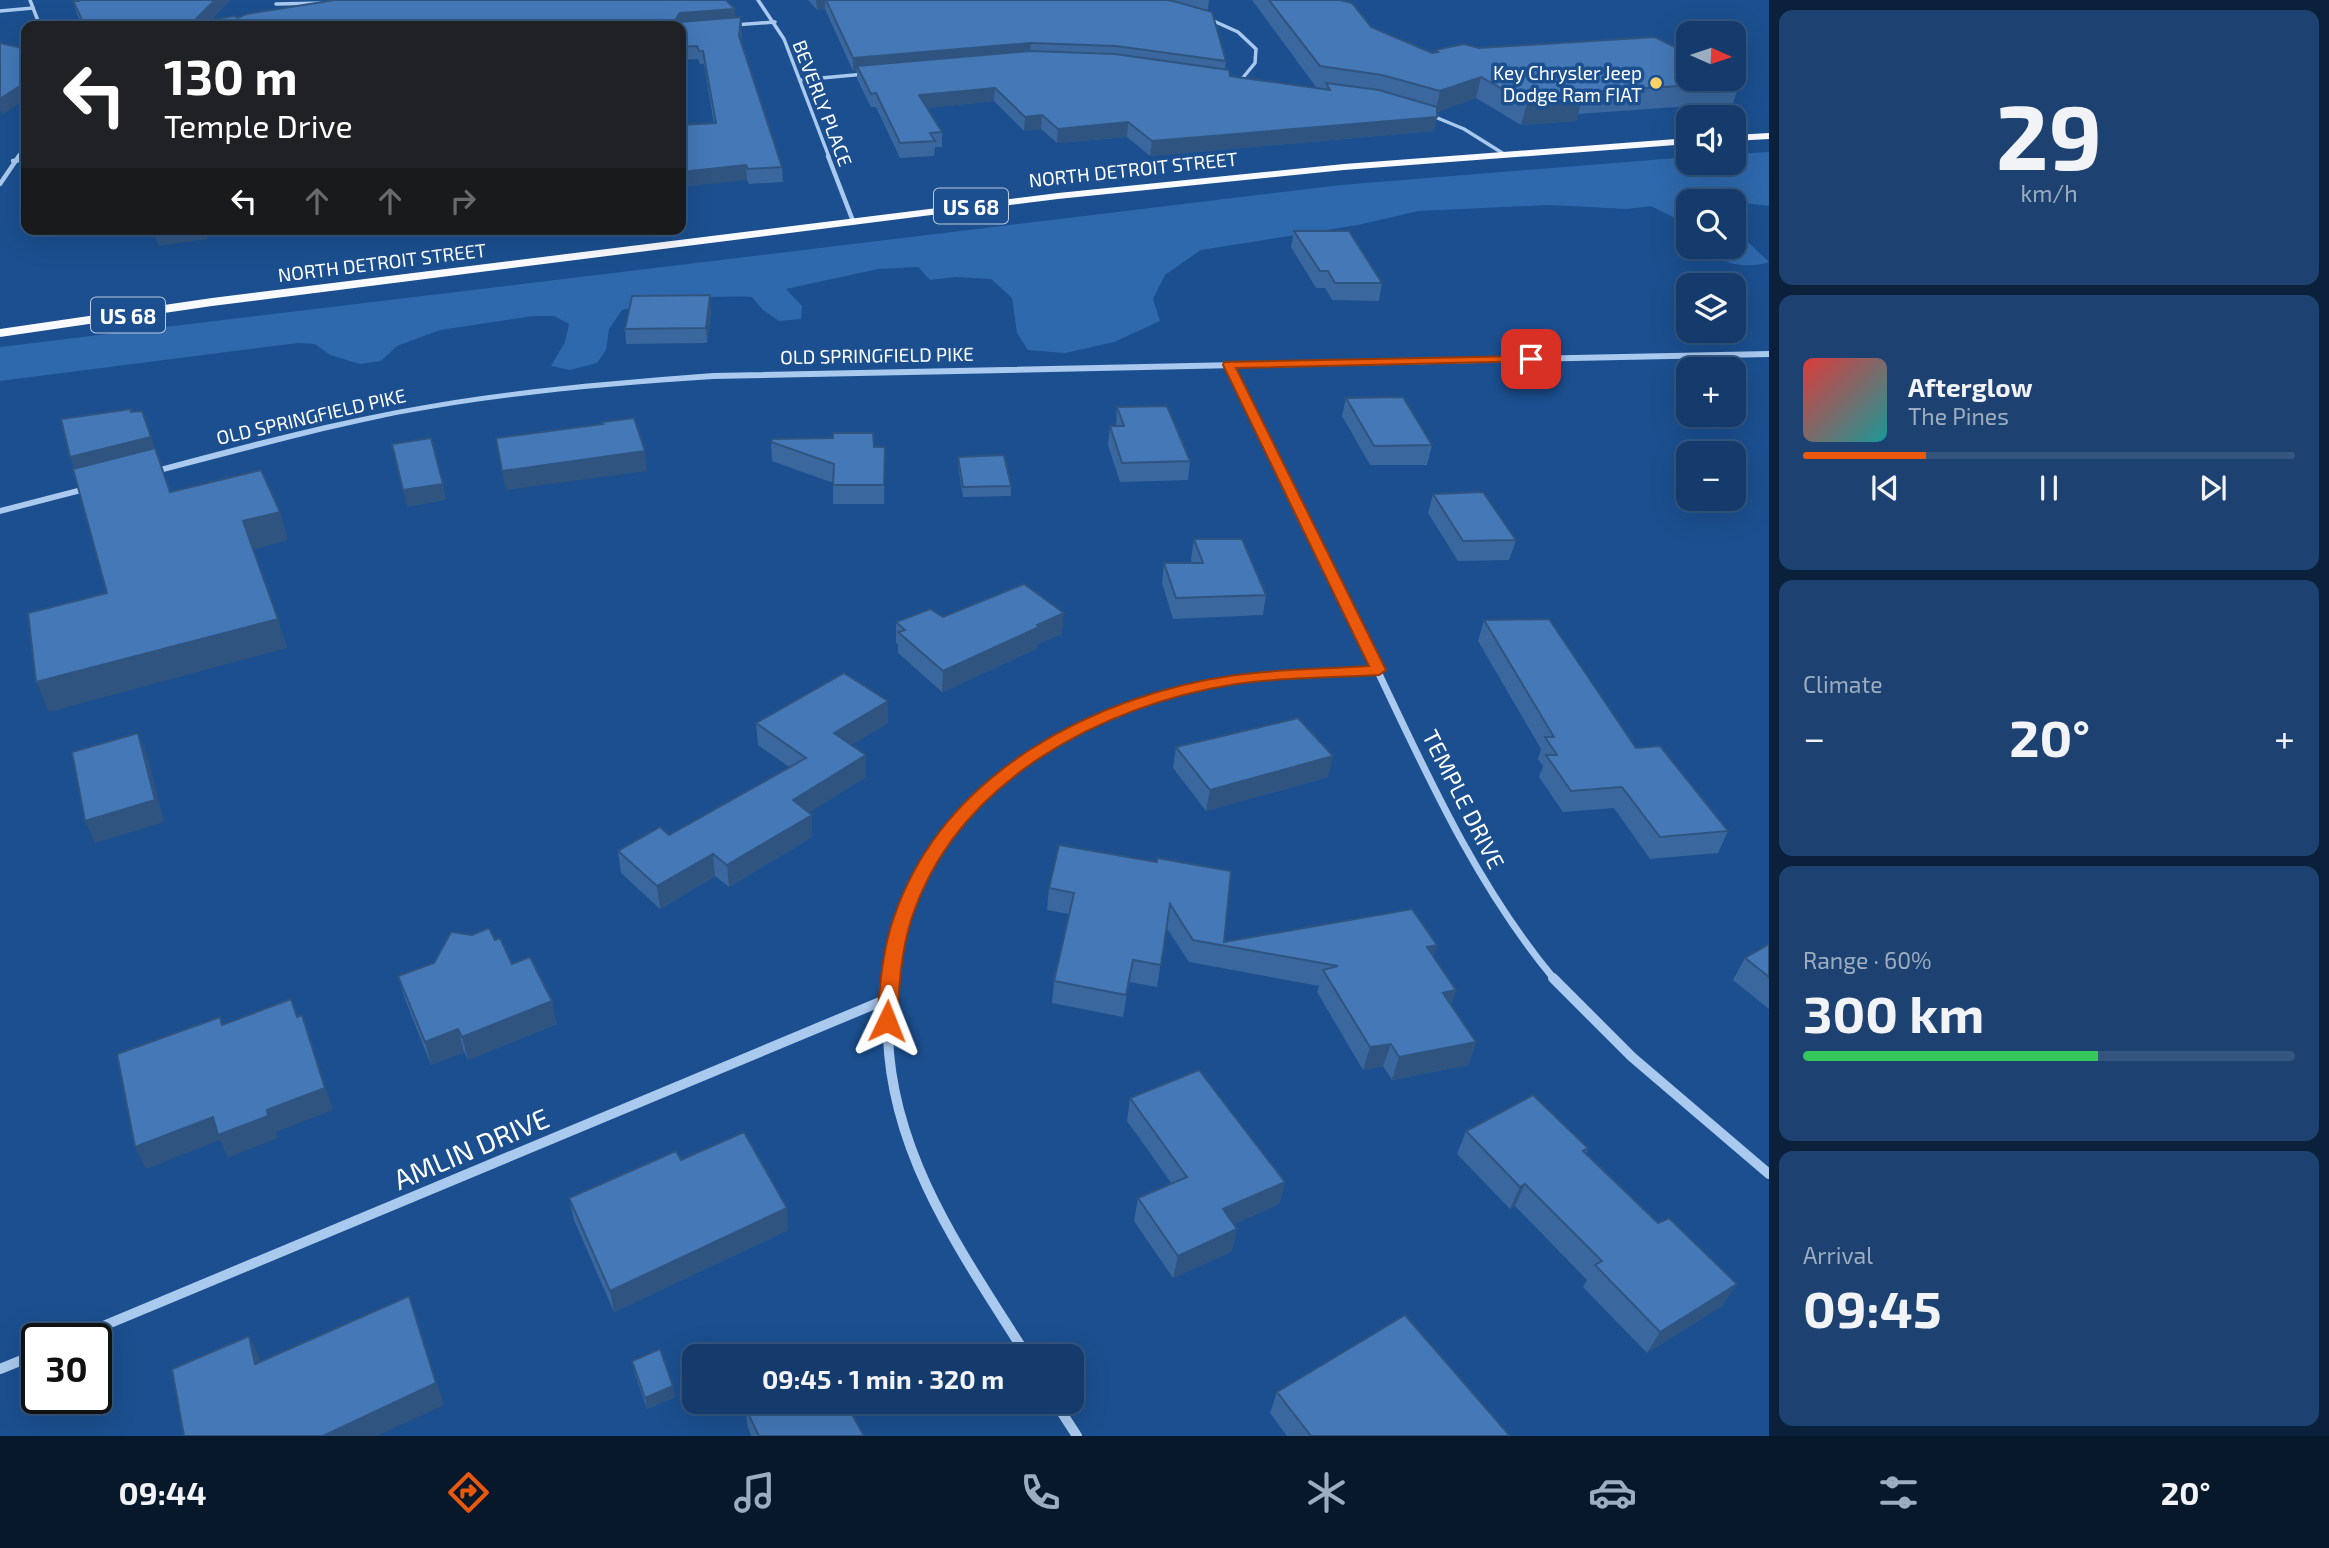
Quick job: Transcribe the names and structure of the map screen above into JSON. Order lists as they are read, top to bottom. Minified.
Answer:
{"streets":{"highway":["NORTH DETROIT STREET","US 68"],"street":["BEVERLY PLACE","OLD SPRINGFIELD PIKE","TEMPLE DRIVE","AMLIN DRIVE"]},"crossings":[["BEVERLY PLACE","NORTH DETROIT STREET"],["OLD SPRINGFIELD PIKE","TEMPLE DRIVE"]],"places":["Key Chrysler Jeep Dodge Ram FIAT"],"north":"right","page":{"tile":[["29","km/h"],"Climate",["Range · 60%","300 km"],["Arrival","09:45"]],"map_buttons":["+","−"],"turn":["130 m","Temple Drive"],"song":["Afterglow","The Pines"],"heat":["−","20°","+"],"limit":"30","trip":"09:45 · 1 min · 320 m","tabs":["09:44","20°"]}}
